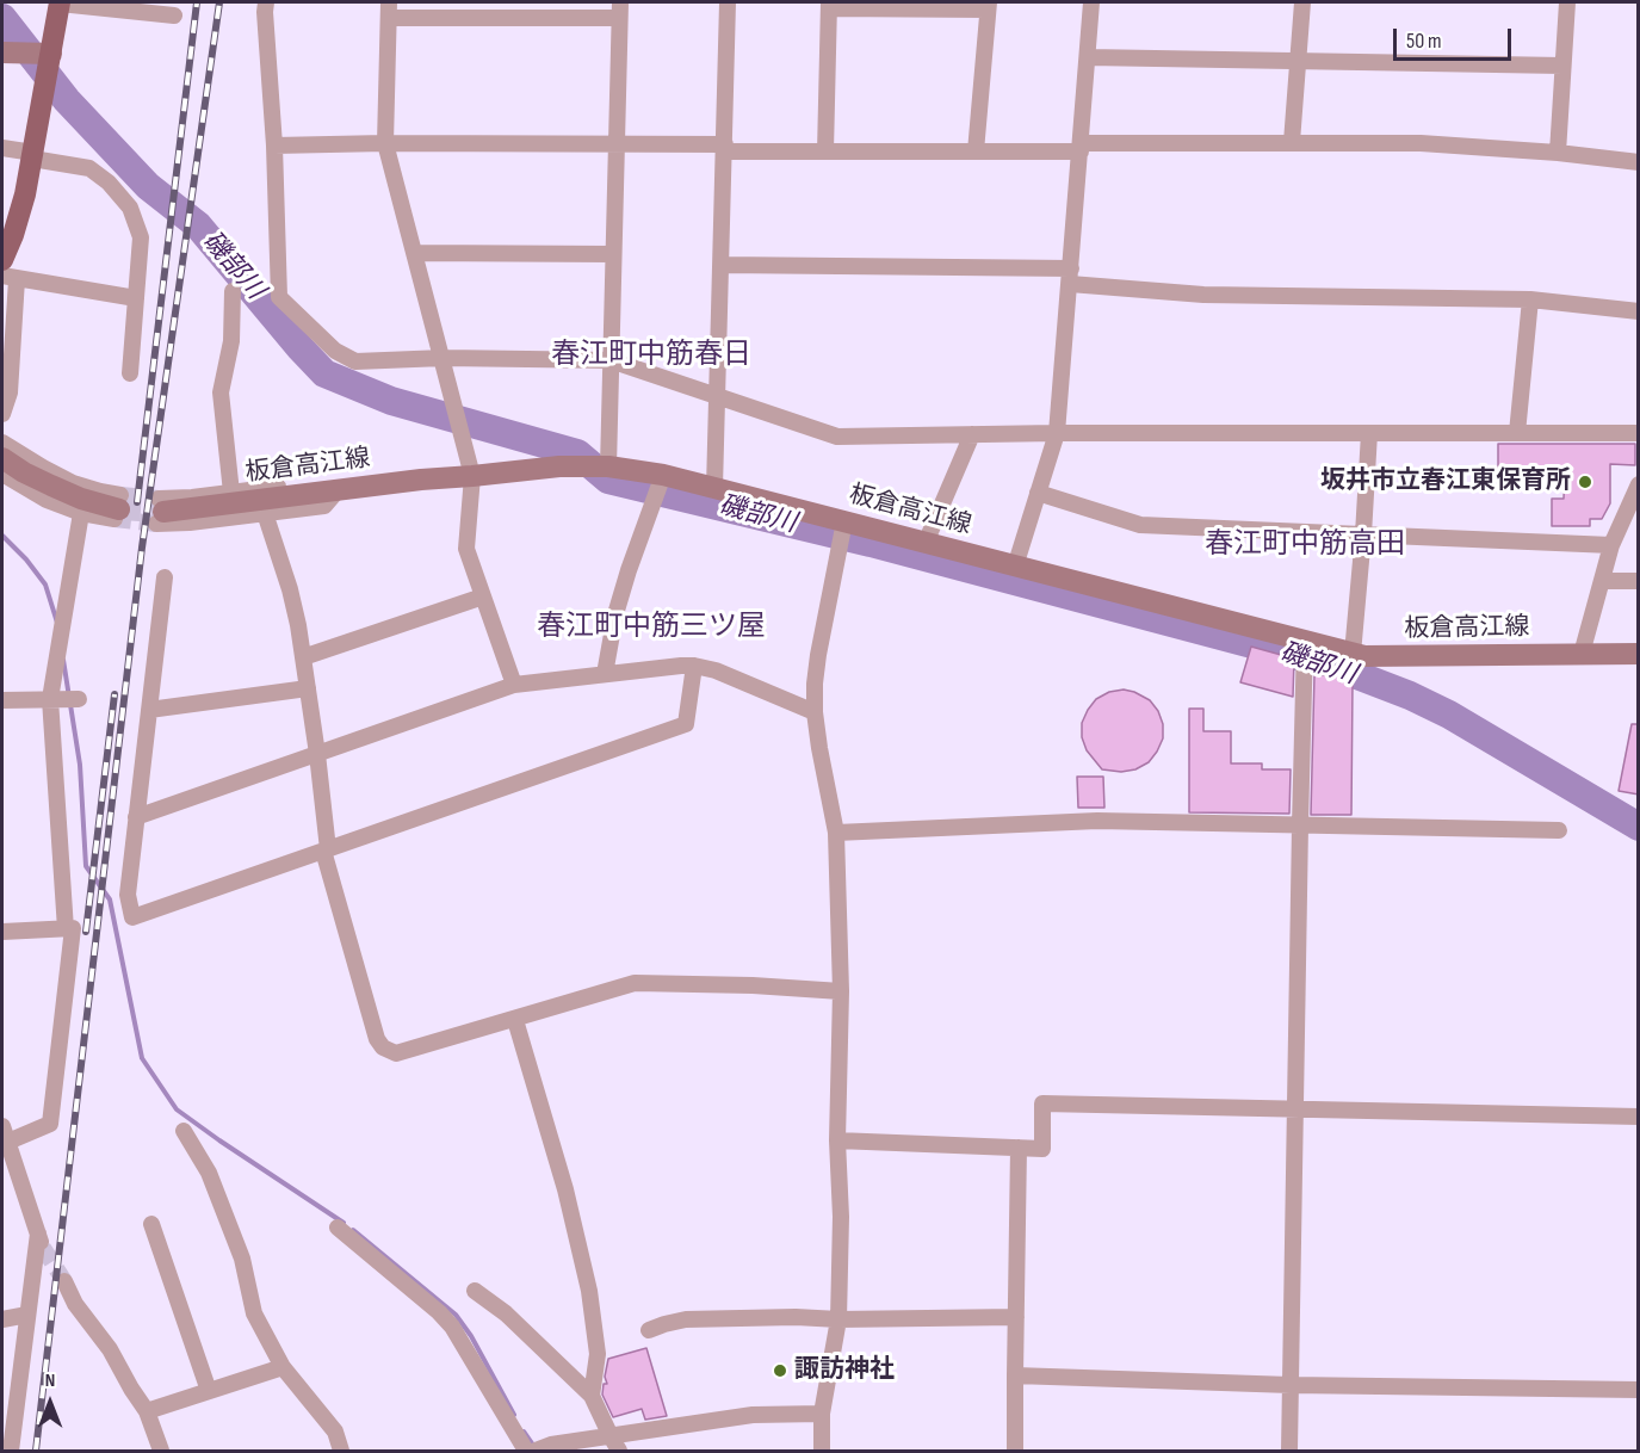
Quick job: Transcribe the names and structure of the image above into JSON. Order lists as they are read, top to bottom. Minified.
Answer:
{"streets":{"main road":["板倉高江線"]},"districts":["春江町中筋春日","春江町中筋高田","春江町中筋三ツ屋"],"water":["磯部川"],"places":["坂井市立春江東保育所","諏訪神社"],"scale_bar":"50 m","north":"top"}
